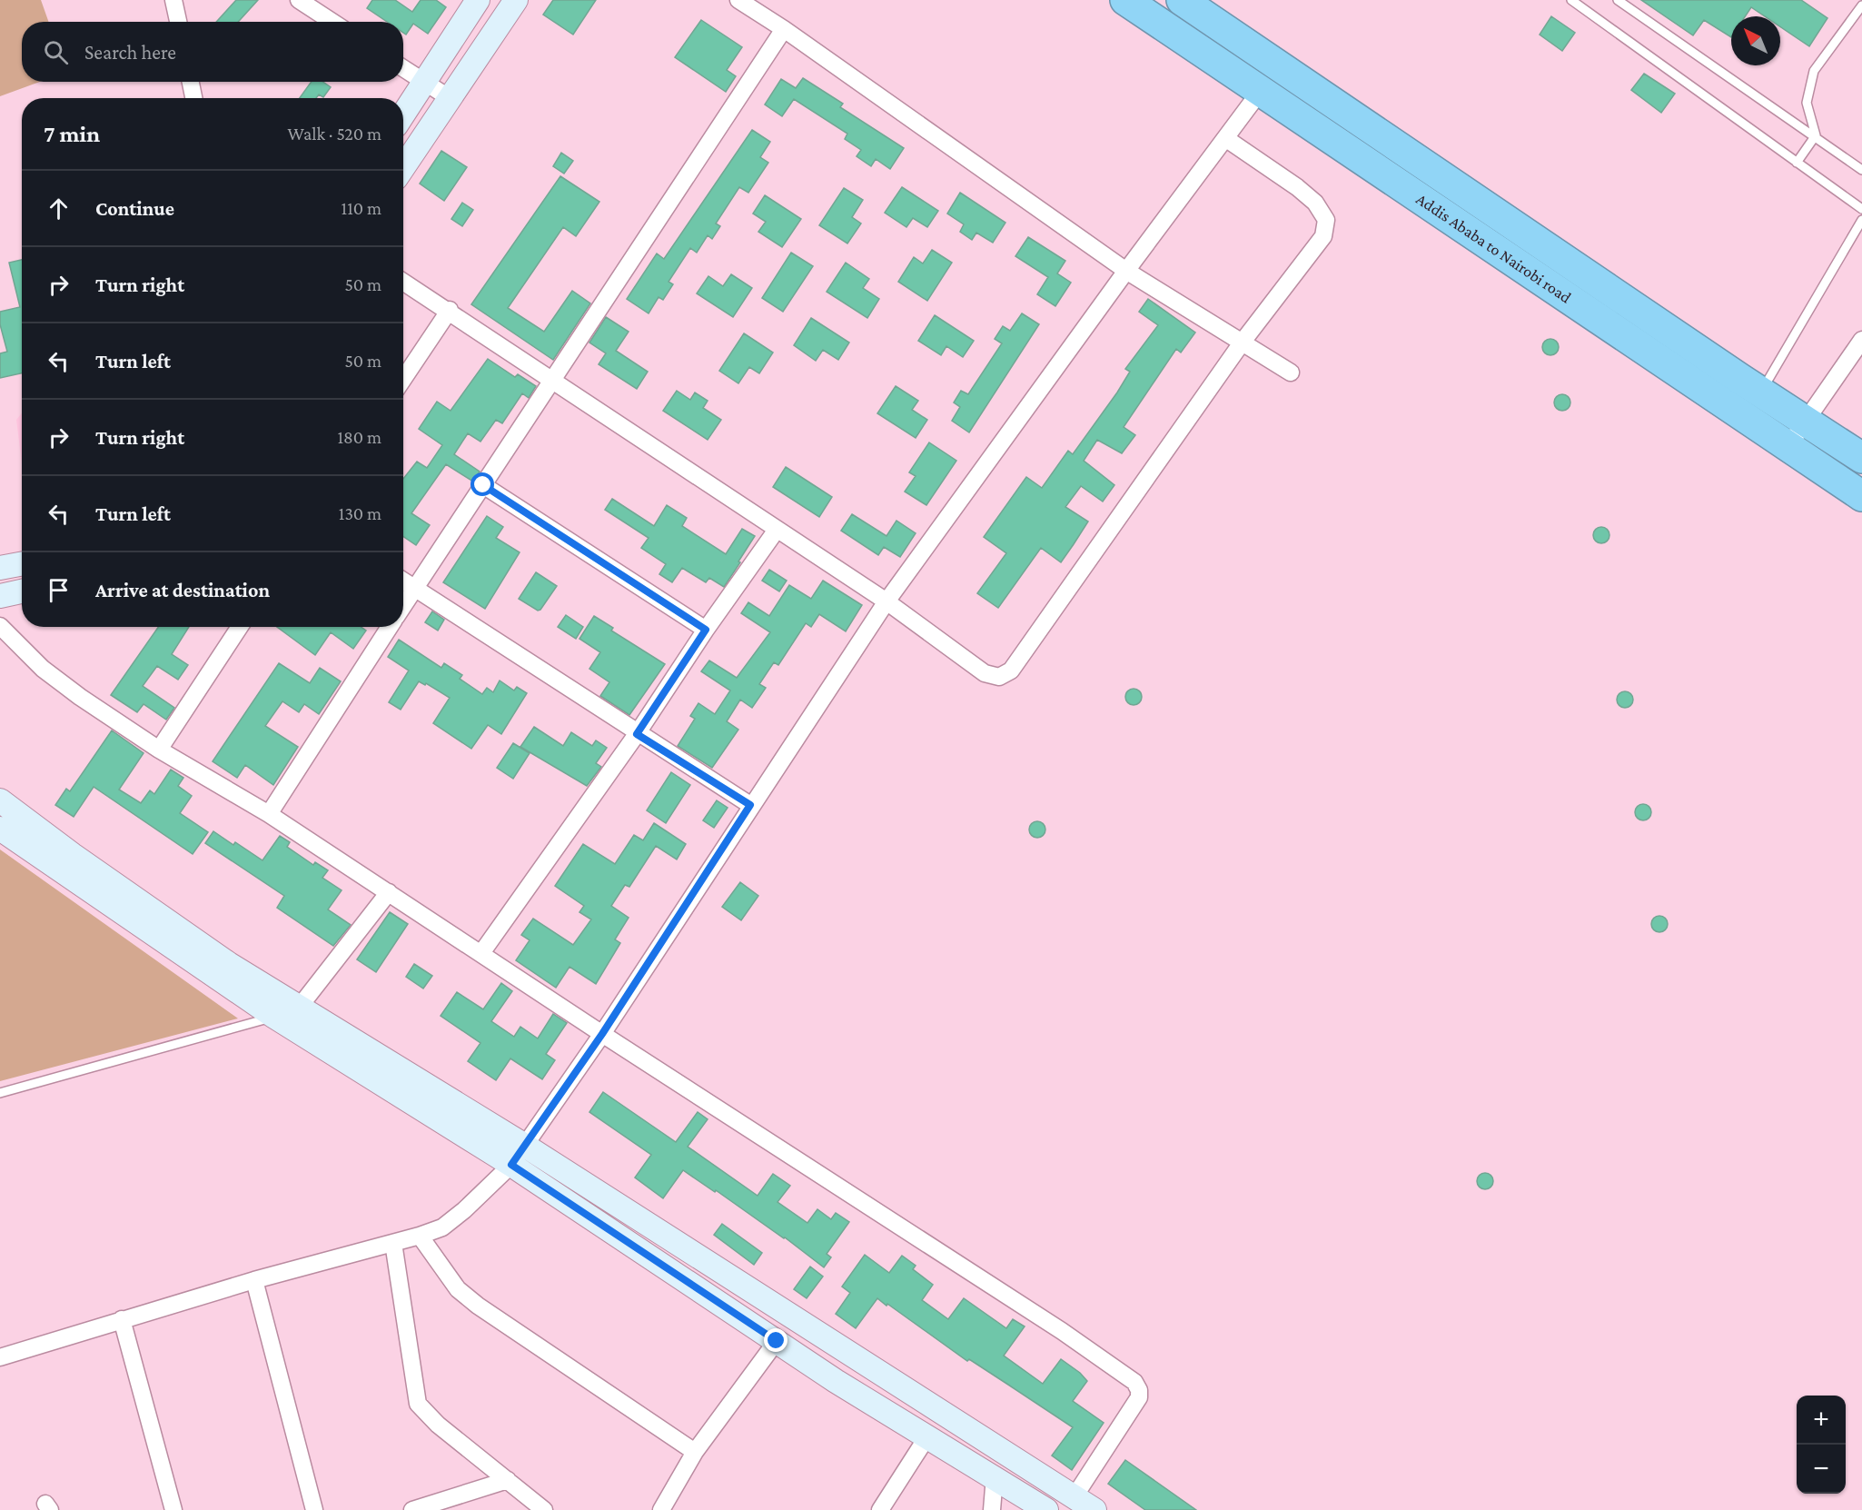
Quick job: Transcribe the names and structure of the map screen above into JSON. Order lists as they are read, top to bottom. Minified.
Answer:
{"streets":{"highway":["Addis Ababa to Nairobi road"]},"north":"top left","page":{"search":"Search here","heading":["7 min","Walk · 520 m"],"list":[["Continue","110 m"],["Turn right","50 m"],["Turn left","50 m"],["Turn right","180 m"],["Turn left","130 m"],"Arrive at destination"],"map_buttons":["+","−"]}}
